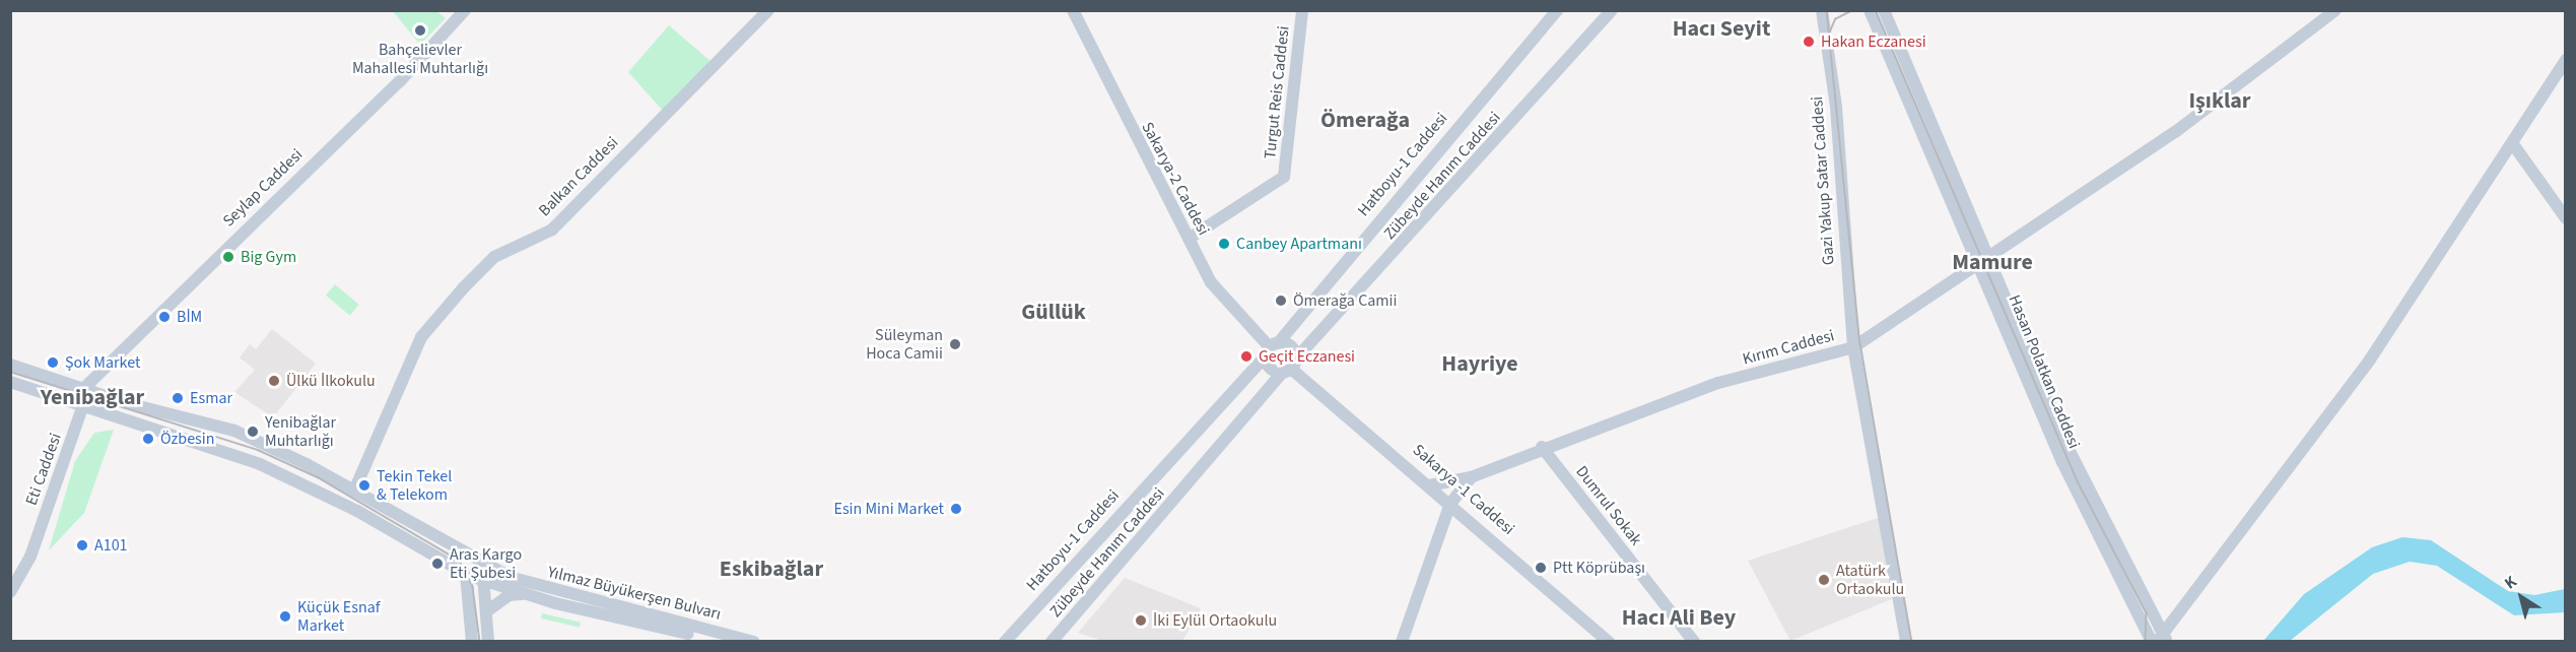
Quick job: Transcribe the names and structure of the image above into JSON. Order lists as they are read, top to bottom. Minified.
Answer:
{"streets":{"main road":["Turgut Reis Caddesi","Hatboyu-1 Caddesi","Zübeyde Hanım Caddesi","Balkan Caddesi","Sakarya-2 Caddesi","Gazi Yakup Satar Caddesi","Seylap Caddesi","Kırım Caddesi","Hasan Polatkan Caddesi","Eti Caddesi","Sakarya -1 Caddesi","Dumrul Sokak","Yılmaz Büyükerşen Bulvarı"]},"crossings":[["Turgut Reis Caddesi","Sakarya-2 Caddesi"],["Hatboyu-1 Caddesi","Sakarya-2 Caddesi"],["Hatboyu-1 Caddesi","Sakarya -1 Caddesi"],["Zübeyde Hanım Caddesi","Sakarya -1 Caddesi"],["Balkan Caddesi","Yılmaz Büyükerşen Bulvarı"],["Sakarya-2 Caddesi","Sakarya -1 Caddesi"],["Gazi Yakup Satar Caddesi","Kırım Caddesi"],["Seylap Caddesi","Eti Caddesi"],["Seylap Caddesi","Yılmaz Büyükerşen Bulvarı"],["Kırım Caddesi","Hasan Polatkan Caddesi"],["Kırım Caddesi","Sakarya -1 Caddesi"],["Kırım Caddesi","Dumrul Sokak"],["Eti Caddesi","Yılmaz Büyükerşen Bulvarı"]],"districts":["Hacı Seyit","Işıklar","Ömerağa","Mamure","Güllük","Hayriye","Yenibağlar","Eskibağlar","Hacı Ali Bey"],"places":["Bahçelievler Mahallesi Muhtarlığı","Hakan Eczanesi","Canbey Apartmanı","Big Gym","Ömerağa Camii","BİM","Süleyman Hoca Camii","Geçit Eczanesi","Şok Market","Ülkü İlkokulu","Esmar","Yenibağlar Muhtarlığı","Özbesin","Tekin Tekel & Telekom","Esin Mini Market","A101","Aras Kargo Eti Şubesi","Ptt Köprübaşı","Atatürk Ortaokulu","Küçük Esnaf Market","İki Eylül Ortaokulu"],"north":"top left"}
